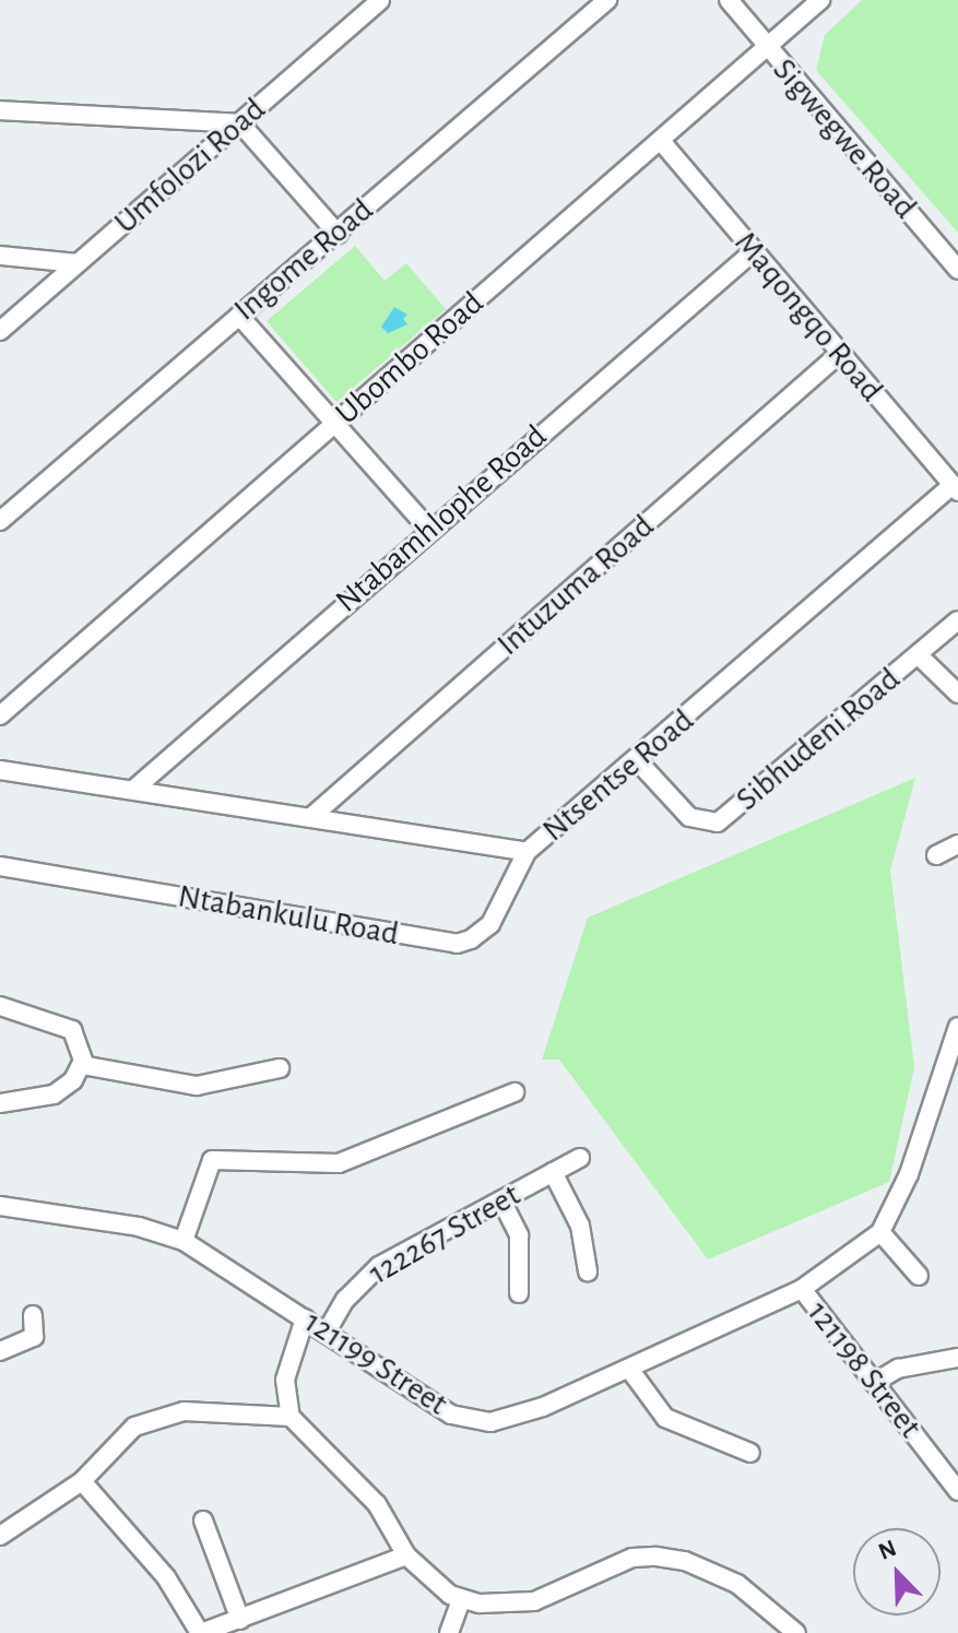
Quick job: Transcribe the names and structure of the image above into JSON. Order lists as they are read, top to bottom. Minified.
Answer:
{"streets":{"street":["Sigwegwe Road","Umfolozi Road","Ingome Road","Maqongqo Road","Ubombo Road","Ntabamhlophe Road","Intuzuma Road","Sibhudeni Road","Ntsentse Road","Ntabankulu Road","122267 Street","121199 Street","121198 Street"]},"crossings":[["Sigwegwe Road","Ubombo Road"],["Maqongqo Road","Ubombo Road"],["Maqongqo Road","Ntabamhlophe Road"],["Maqongqo Road","Intuzuma Road"],["Maqongqo Road","Ntsentse Road"],["Ntabamhlophe Road","Ntsentse Road"],["Intuzuma Road","Ntsentse Road"],["Sibhudeni Road","Ntsentse Road"],["Ntsentse Road","Ntabankulu Road"],["122267 Street","121199 Street"],["121199 Street","121198 Street"]],"north":"top left"}
